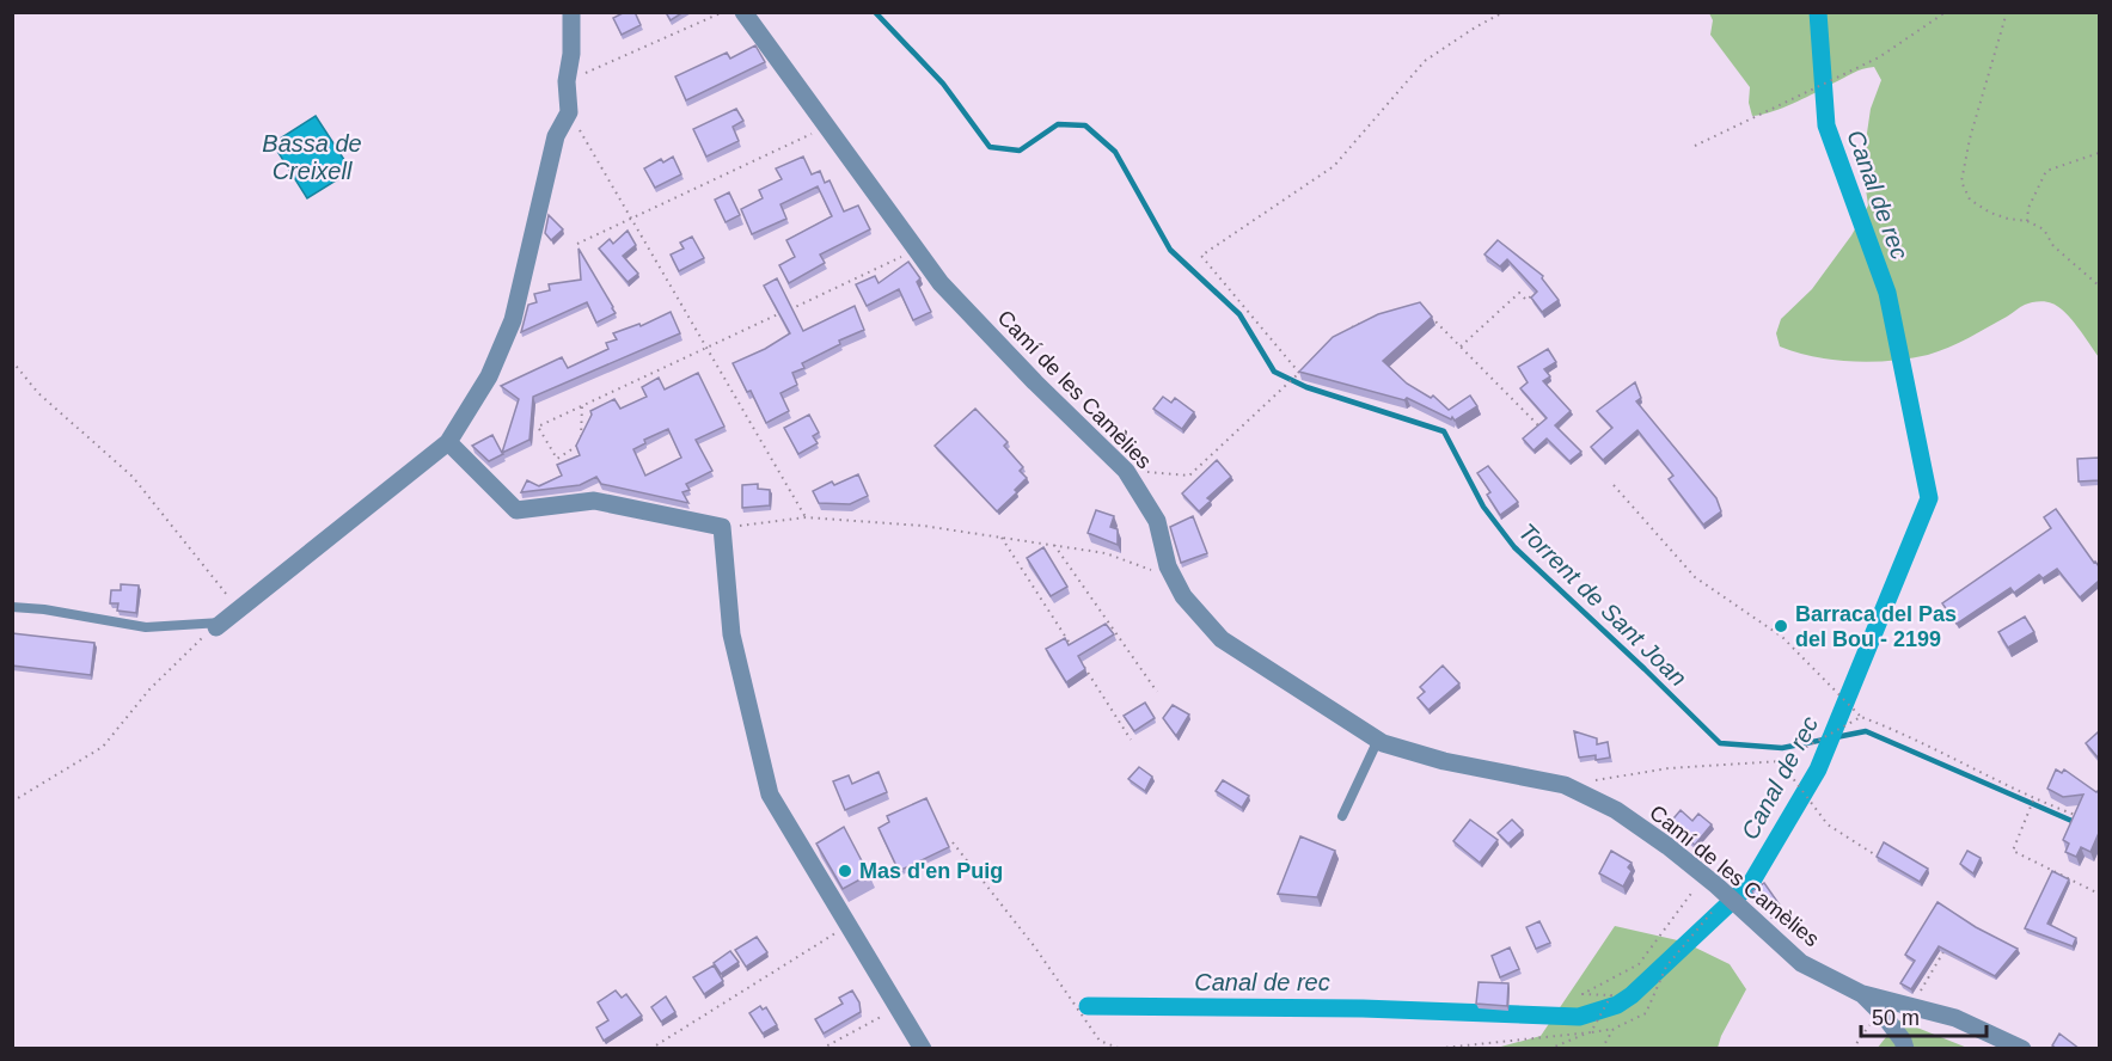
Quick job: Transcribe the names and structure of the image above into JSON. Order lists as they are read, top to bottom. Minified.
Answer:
{"streets":{"street":["Camí de les Camèlies"]},"water":["Bassa de Creixell","Canal de rec","Torrent de Sant Joan"],"places":["Barraca del Pas del Bou - 2199","Mas d'en Puig"],"scale_bar":"50 m"}
